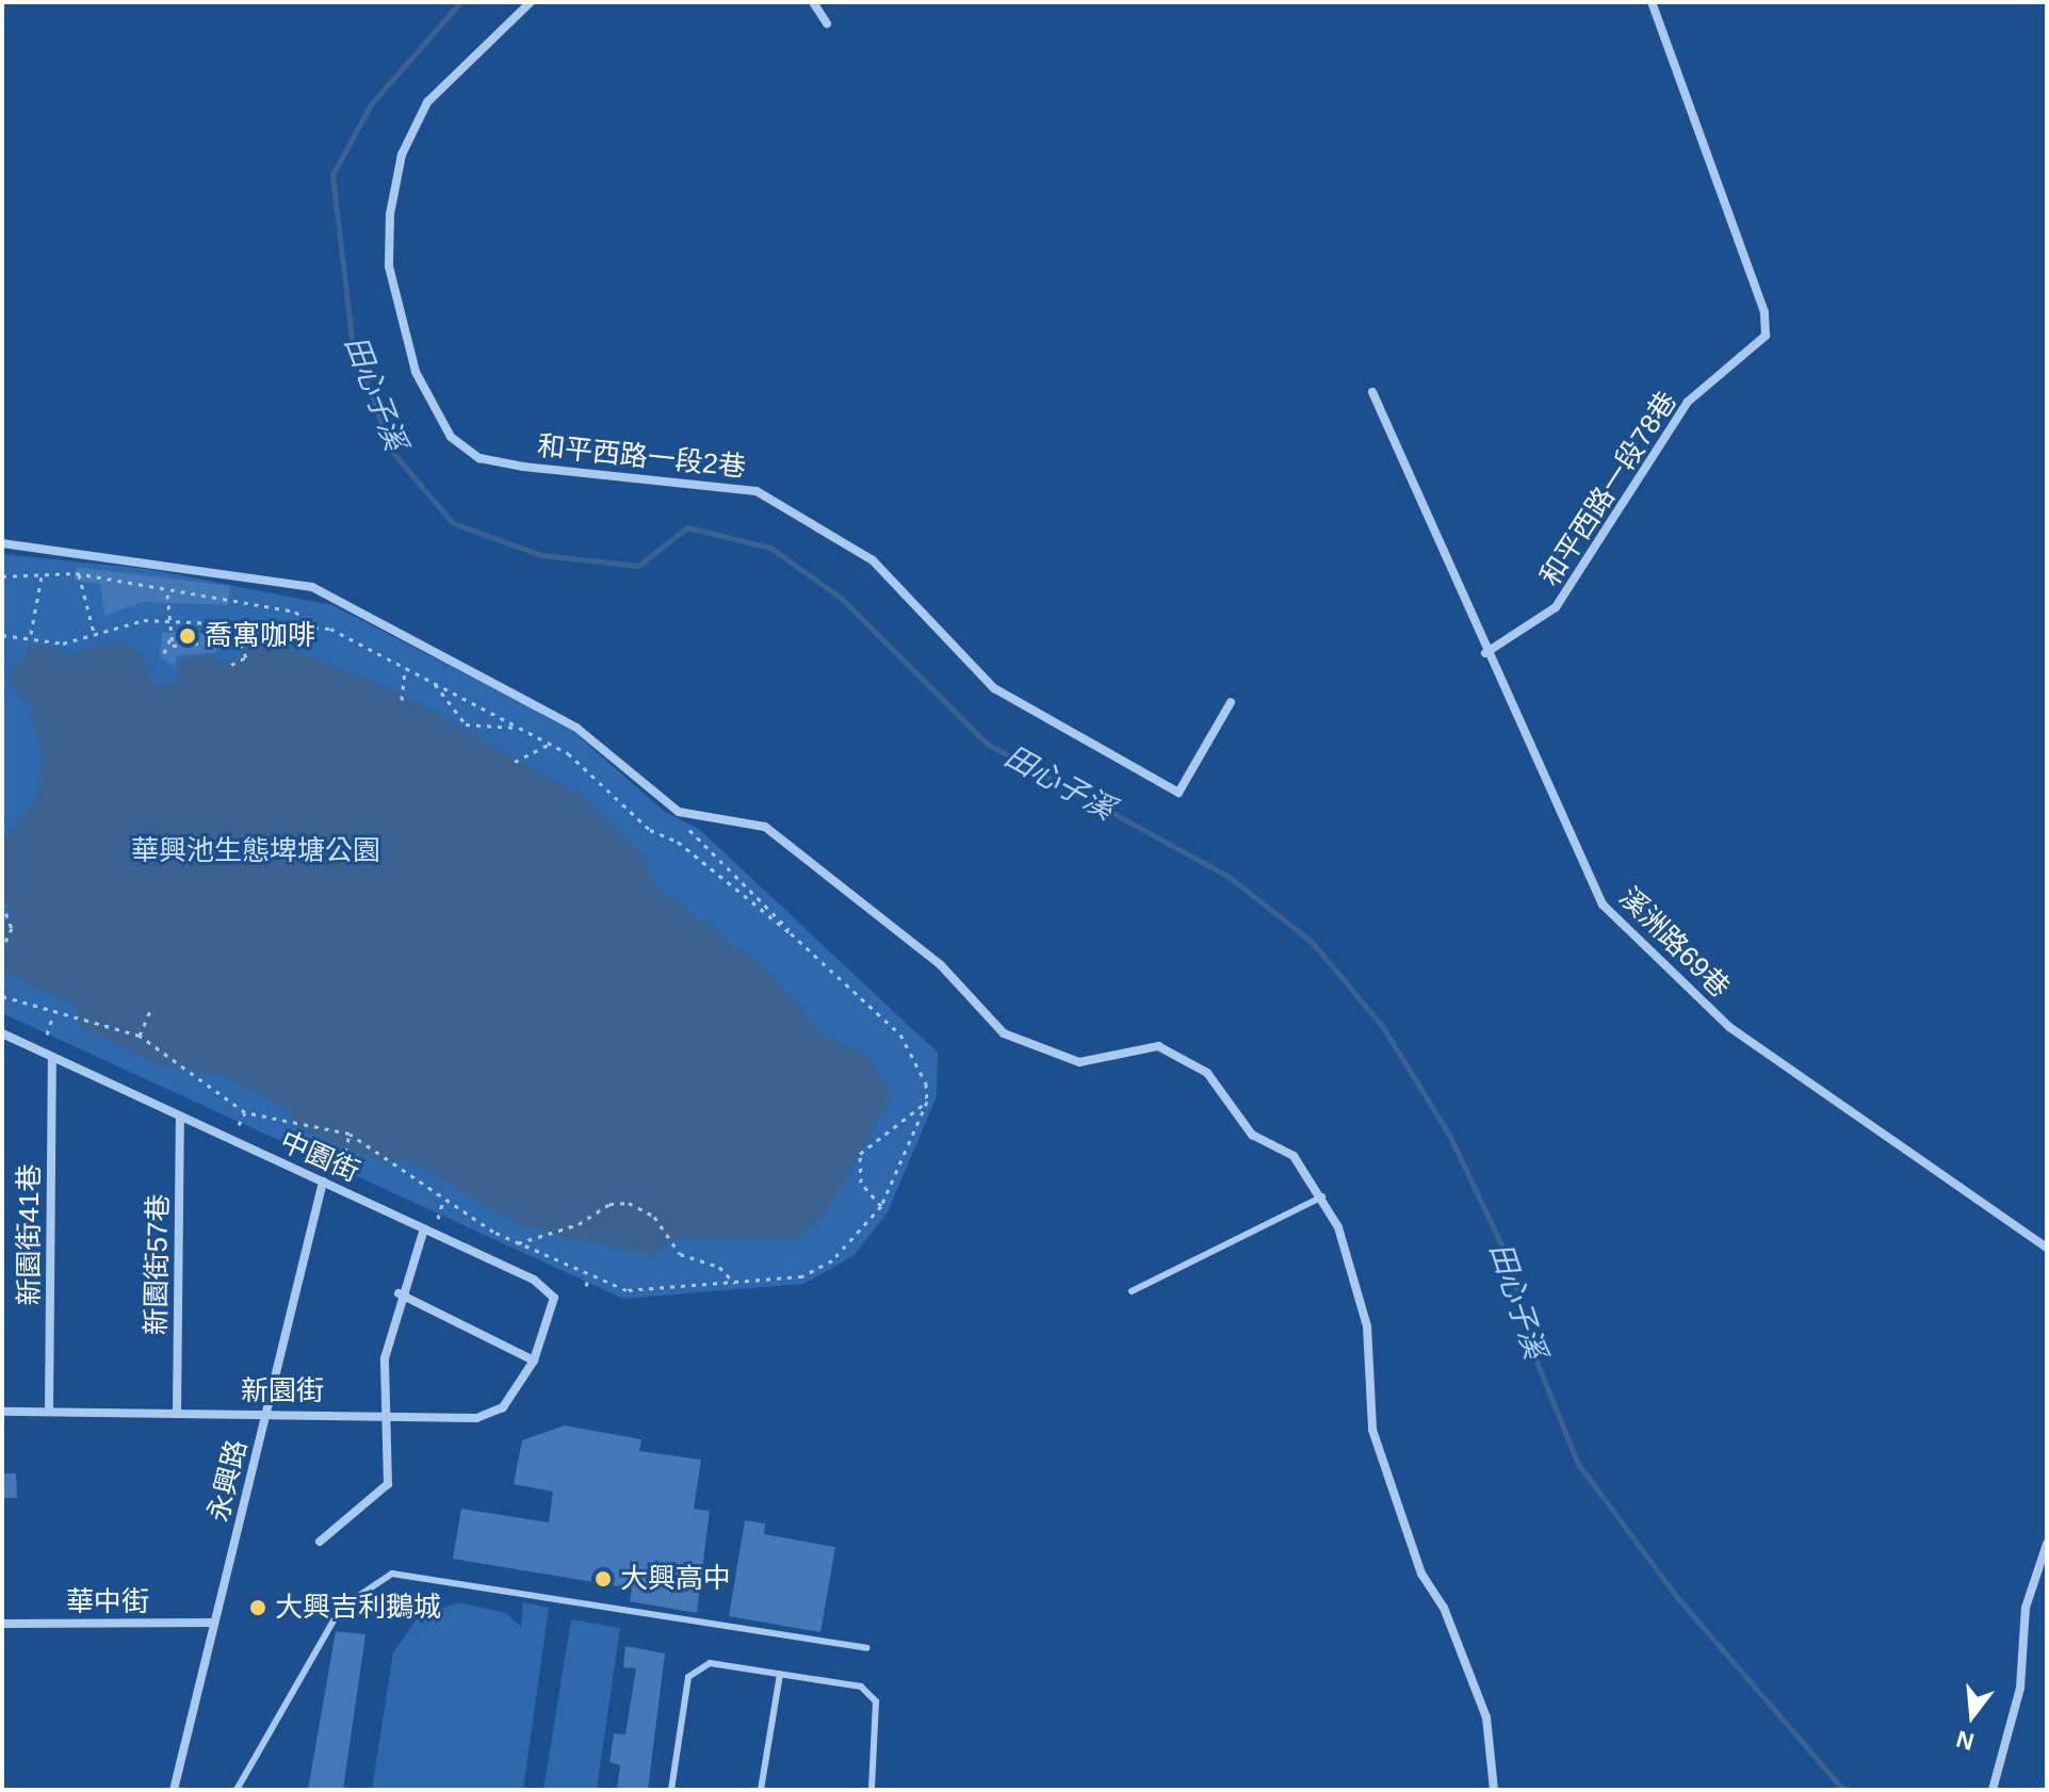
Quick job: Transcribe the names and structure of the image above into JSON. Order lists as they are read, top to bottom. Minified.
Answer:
{"streets":{"street":["和平西路一段2巷","和平西路一段78巷","溪洲路69巷","中園街","新園街41巷","新園街57巷","新園街","永興路","華中街"]},"crossings":[["和平西路一段78巷","溪洲路69巷"],["中園街","新園街41巷"],["中園街","新園街57巷"],["中園街","新園街"],["中園街","永興路"],["新園街41巷","新園街"],["新園街57巷","新園街"],["新園街","永興路"],["永興路","華中街"]],"water":["田心子溪"],"parks":["華興池生態埤塘公園"],"places":["喬寓咖啡","大興高中","大興吉利鵝城"],"north":"bottom"}
